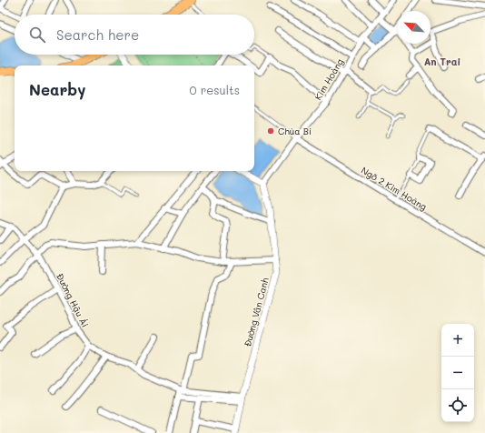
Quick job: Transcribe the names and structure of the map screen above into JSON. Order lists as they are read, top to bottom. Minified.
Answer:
{"streets":{"street":["Kim Hoàng","Ngõ 2 Kim Hoàng","Đường Hậu Ái","Đường Vân Canh"]},"crossings":[["Kim Hoàng","Ngõ 2 Kim Hoàng"],["Kim Hoàng","Đường Vân Canh"],["Đường Hậu Ái","Đường Vân Canh"]],"districts":["An Trai"],"places":["Chùa Bi"],"north":"top left","page":{"search":"Search here","heading":["Nearby","0 results"],"map_buttons":["+","−"]}}
